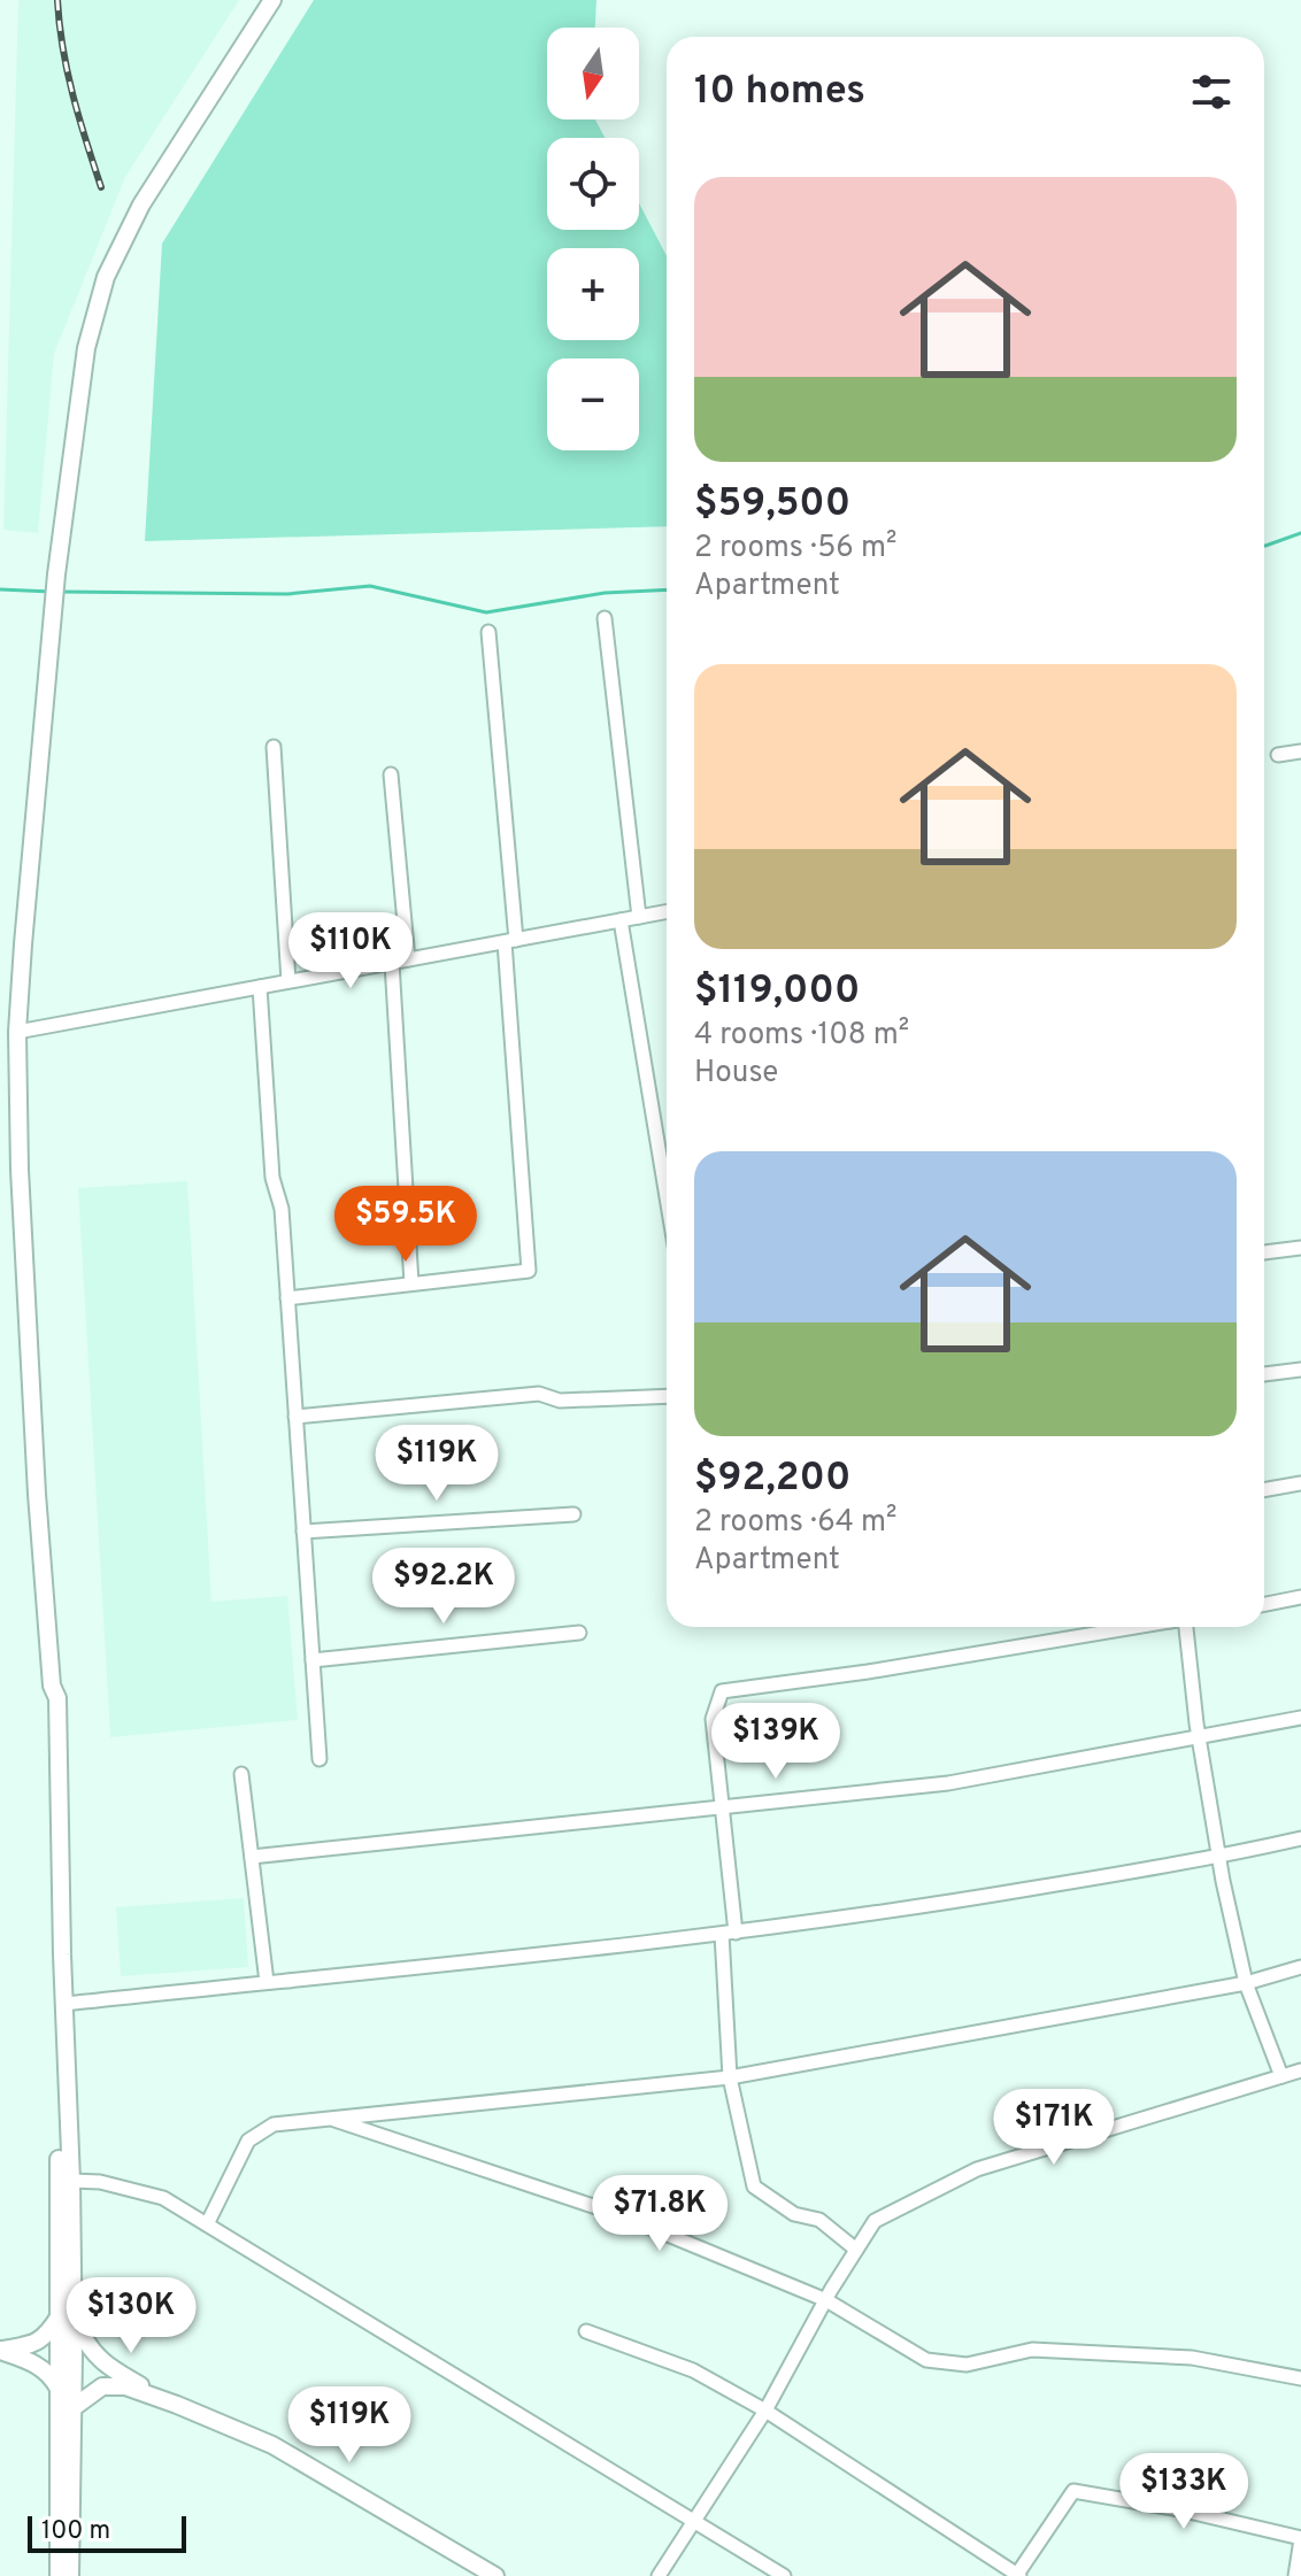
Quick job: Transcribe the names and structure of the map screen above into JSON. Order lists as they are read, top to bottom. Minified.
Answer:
{"scale_bar":"100 m","north":"bottom","page":{"map_buttons":["+","−"],"heading":"10 homes","list":[{"name":"$59,500","note":"2 rooms · 56 m² · Apartment"},{"name":"$119,000","note":"4 rooms · 108 m² · House"},{"name":"$92,200","note":"2 rooms · 64 m² · Apartment"}],"price":["$110K","$59.5K","$119K","$92.2K","$139K","$171K","$71.8K","$130K","$119K","$133K"],"scale":"100 m"}}
